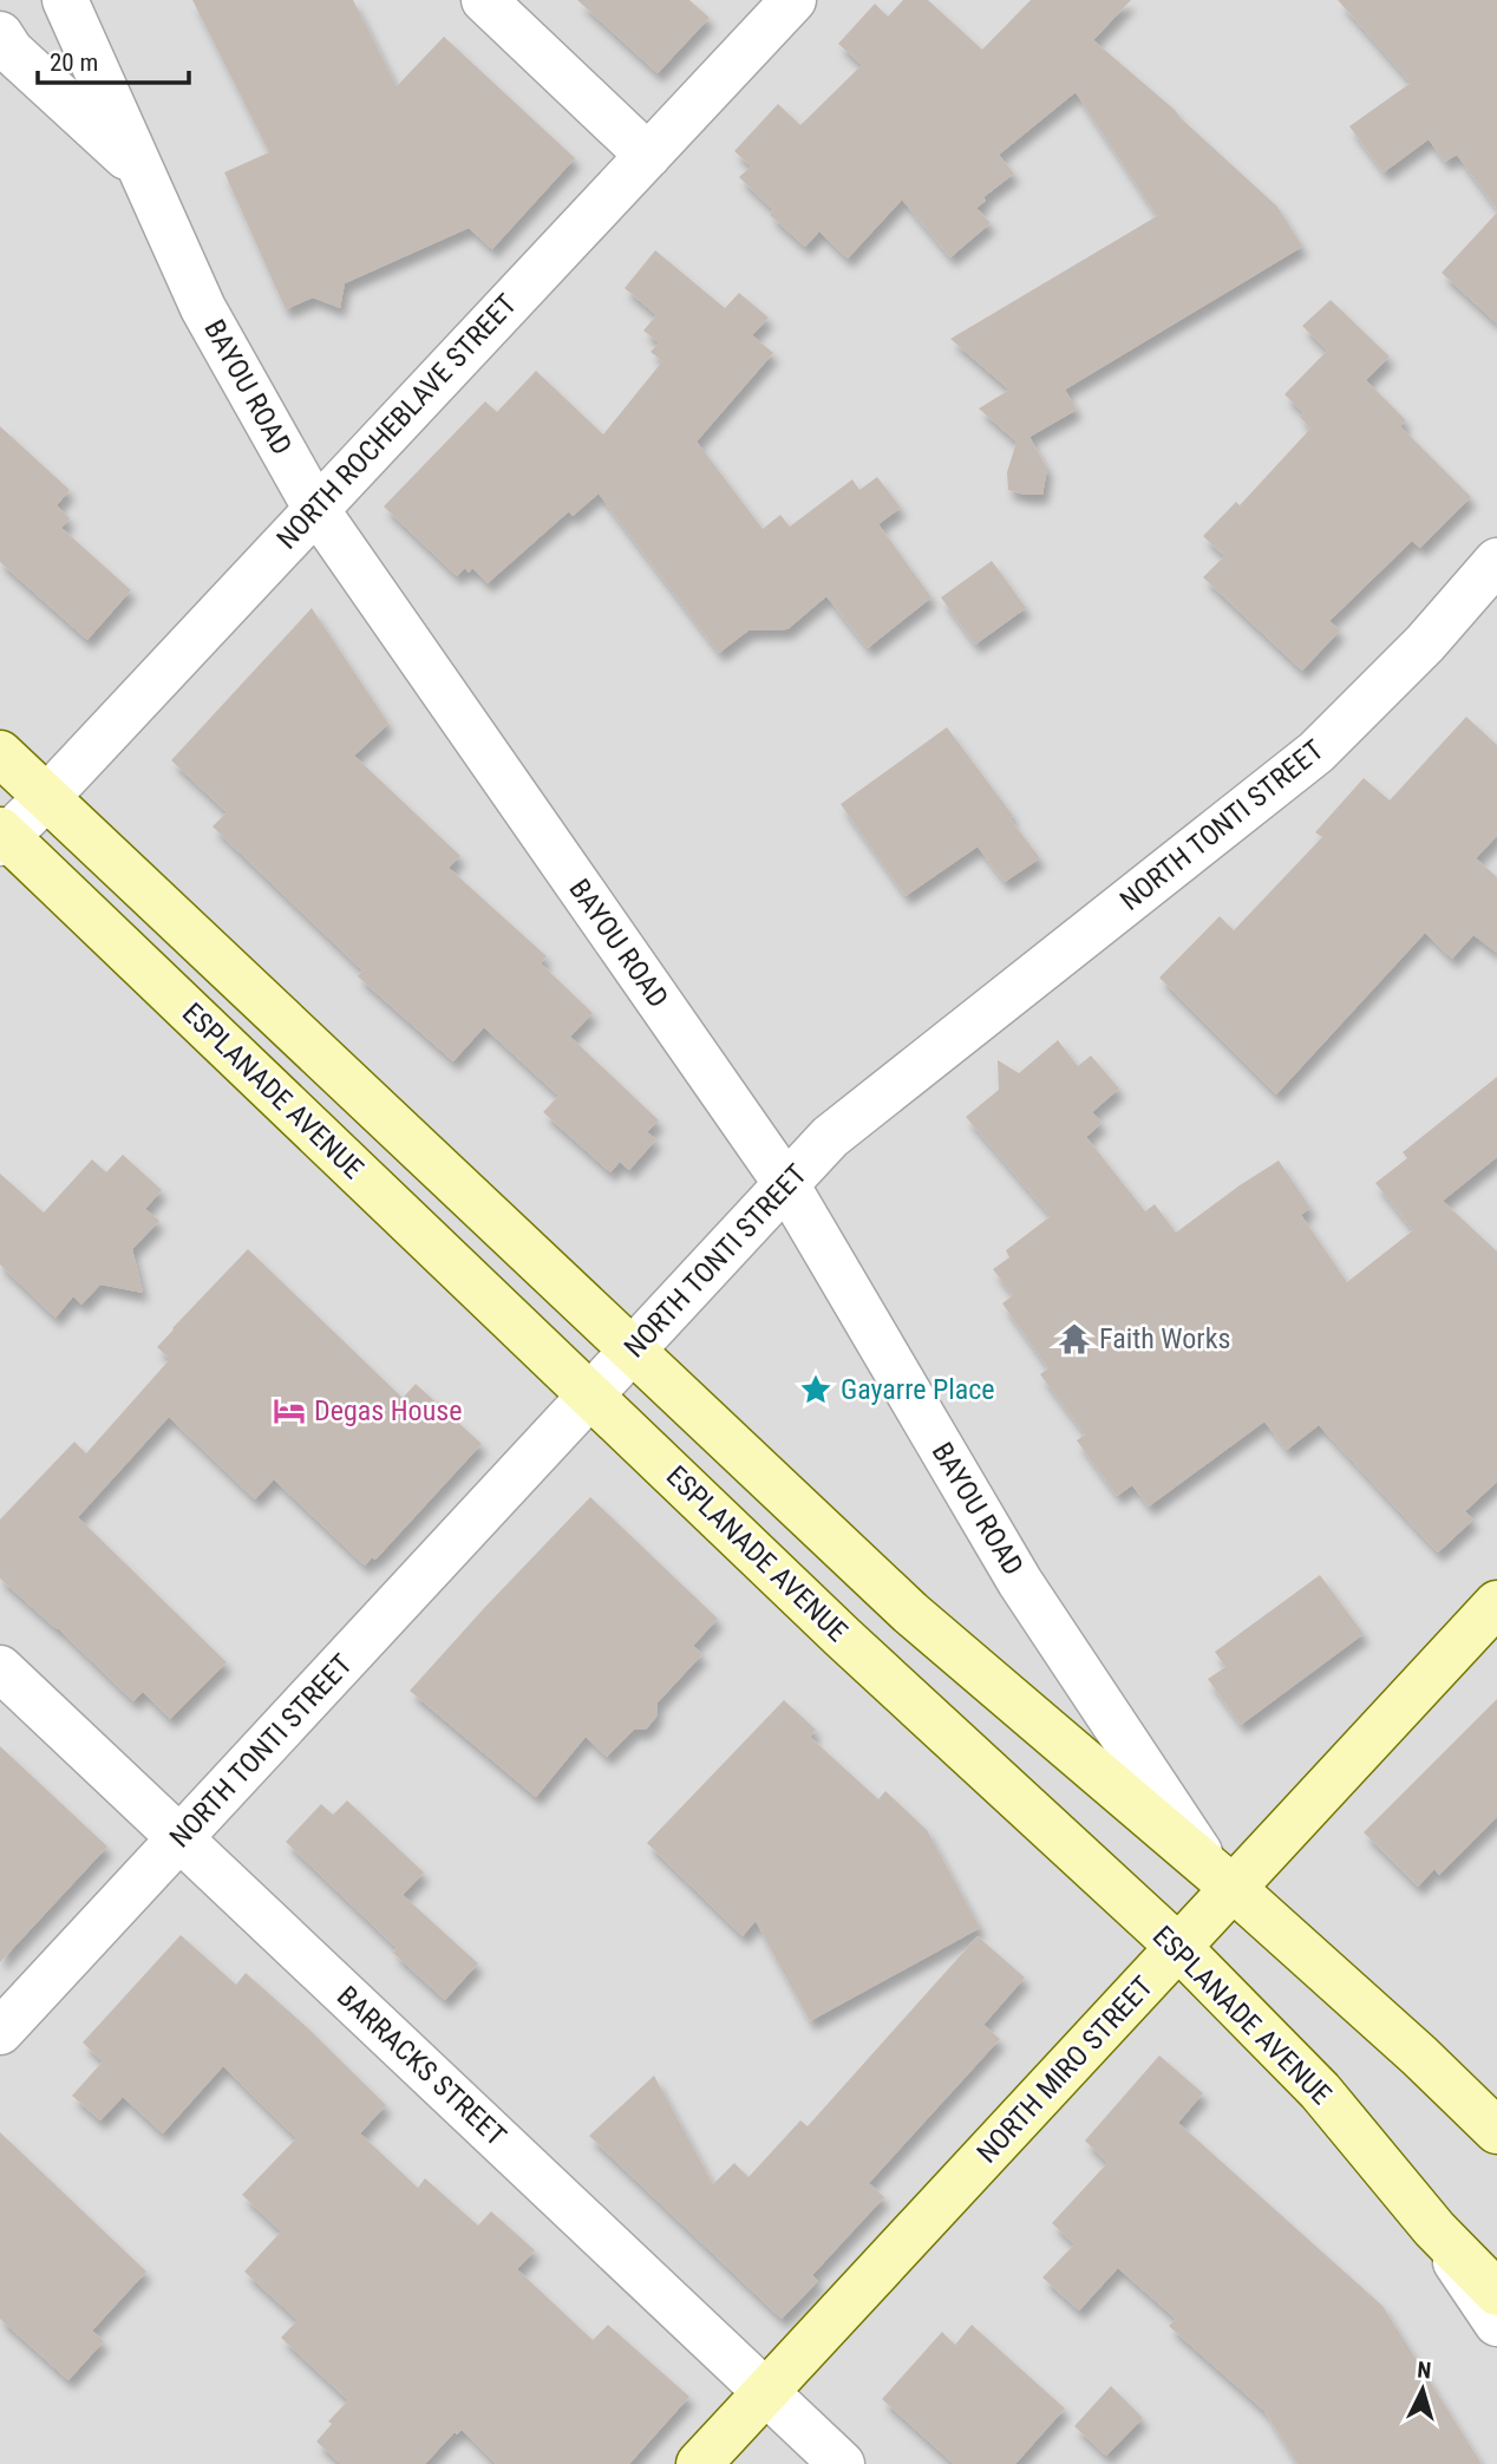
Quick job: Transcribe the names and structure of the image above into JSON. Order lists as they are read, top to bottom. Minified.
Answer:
{"streets":{"street":["BAYOU ROAD","NORTH ROCHEBLAVE STREET","NORTH TONTI STREET","ESPLANADE AVENUE","BARRACKS STREET","NORTH MIRO STREET"]},"crossings":[["BAYOU ROAD","NORTH ROCHEBLAVE STREET"],["BAYOU ROAD","NORTH TONTI STREET"],["BAYOU ROAD","ESPLANADE AVENUE"],["BAYOU ROAD","NORTH MIRO STREET"],["NORTH ROCHEBLAVE STREET","ESPLANADE AVENUE"],["NORTH TONTI STREET","ESPLANADE AVENUE"],["NORTH TONTI STREET","BARRACKS STREET"],["ESPLANADE AVENUE","NORTH MIRO STREET"],["BARRACKS STREET","NORTH MIRO STREET"]],"places":{"temple":["Faith Works"],"place":["Gayarre Place"],"hotel":["Degas House"]},"scale_bar":"20 m","north":"top"}
